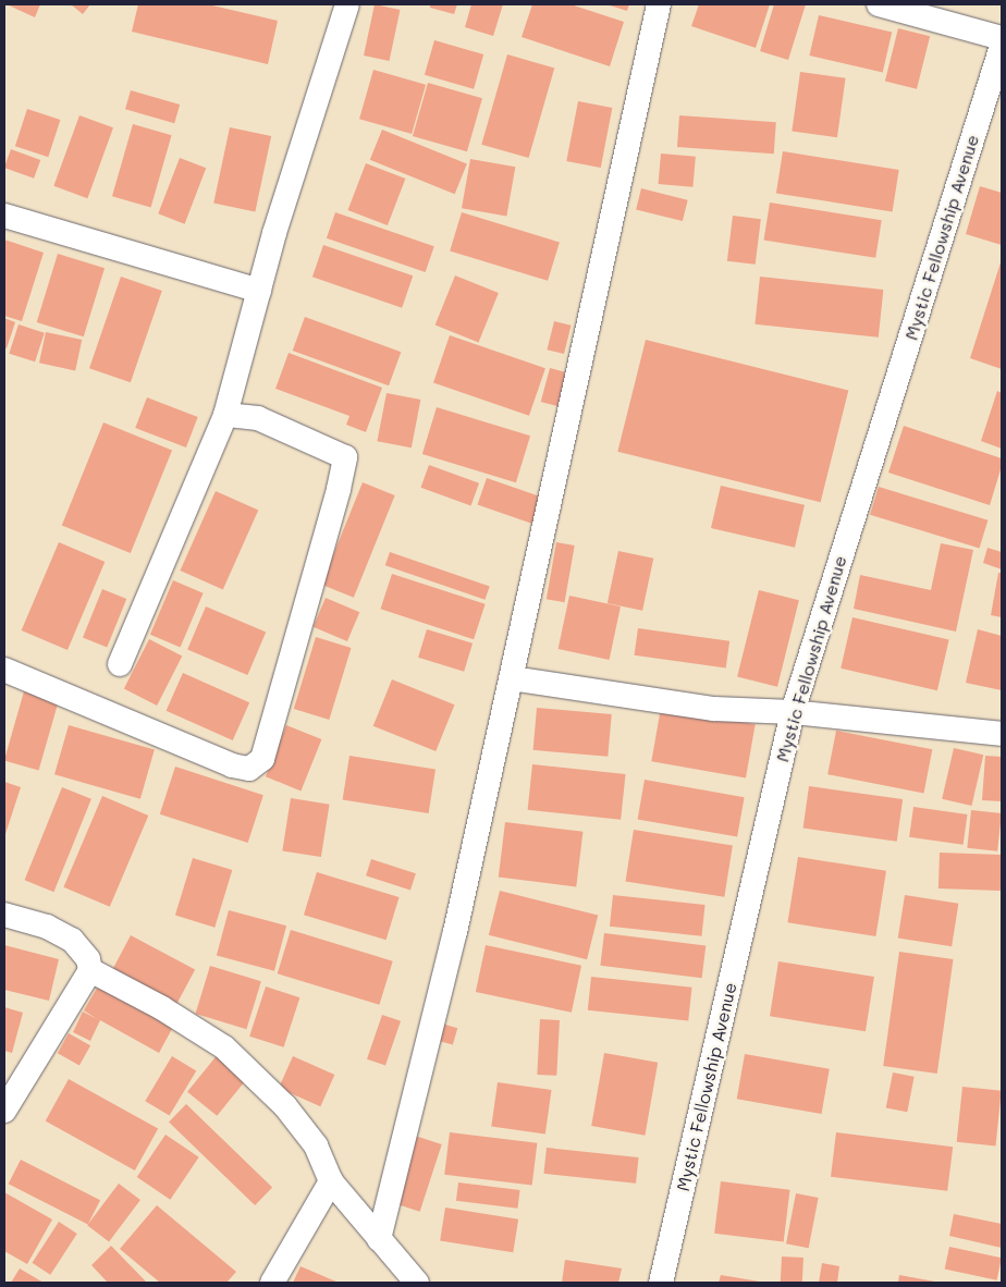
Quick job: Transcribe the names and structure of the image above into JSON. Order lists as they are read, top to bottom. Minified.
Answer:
{"streets":{"street":["Mystic Fellowship Avenue"]}}
